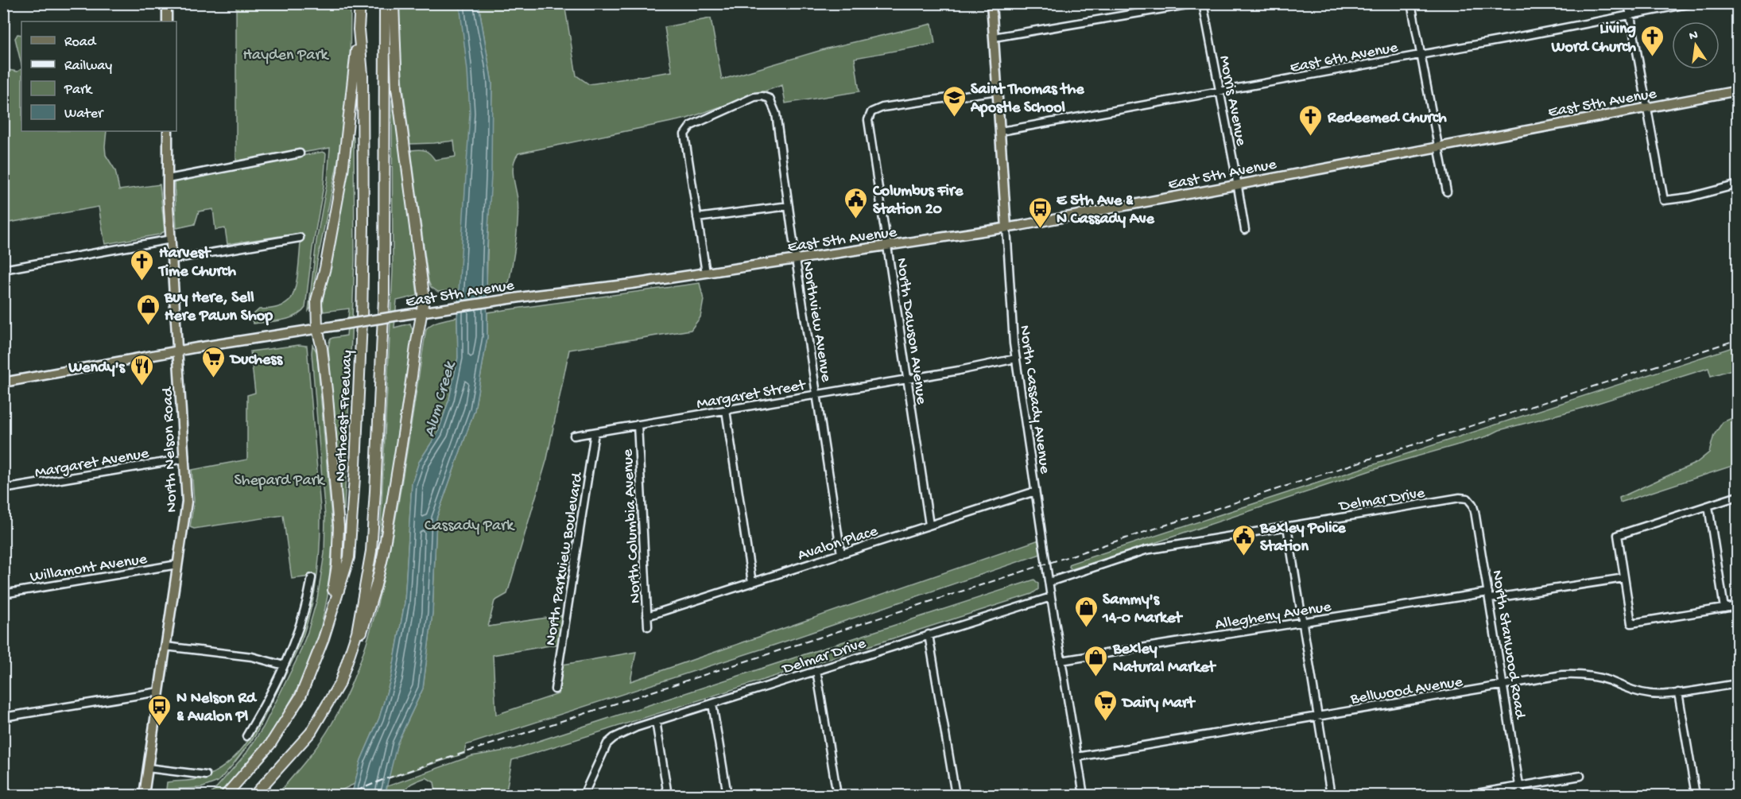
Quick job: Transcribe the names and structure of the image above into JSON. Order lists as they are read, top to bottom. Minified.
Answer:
{"streets":{"highway":["Northeast Freeway"],"main road":["East 5th Avenue","North Cassady Avenue","North Nelson Road"],"street":["East 6th Avenue","Morris Avenue","Northview Avenue","North Dawson Avenue","Margaret Street","Margaret Avenue","Delmar Drive","North Columbia Avenue","Avalon Place","North Parkview Boulevard","Willamont Avenue","Allegheny Avenue","North Stanwood Road","Bellwood Avenue"]},"crossings":[["East 6th Avenue","Morris Avenue"],["East 6th Avenue","North Cassady Avenue"],["Morris Avenue","East 5th Avenue"],["East 5th Avenue","Northview Avenue"],["East 5th Avenue","North Dawson Avenue"],["East 5th Avenue","North Cassady Avenue"],["East 5th Avenue","North Nelson Road"],["Northview Avenue","Margaret Street"],["Northview Avenue","Avalon Place"],["North Dawson Avenue","Margaret Street"],["North Dawson Avenue","North Cassady Avenue"],["North Dawson Avenue","Avalon Place"],["Margaret Street","North Cassady Avenue"],["Margaret Street","North Columbia Avenue"],["Margaret Street","North Parkview Boulevard"],["North Cassady Avenue","Delmar Drive"],["North Cassady Avenue","Avalon Place"],["North Cassady Avenue","Allegheny Avenue"],["North Cassady Avenue","Bellwood Avenue"],["North Nelson Road","Margaret Avenue"],["North Nelson Road","Willamont Avenue"],["Delmar Drive","North Stanwood Road"],["North Columbia Avenue","Avalon Place"],["Allegheny Avenue","North Stanwood Road"],["North Stanwood Road","Bellwood Avenue"]],"water":["Alum Creek"],"parks":["Hayden Park","Shepard Park","Cassady Park"],"places":{"church":["Living Word Church","Redeemed Church","Harvest Time Church"],"school or university":["Saint Thomas the Apostle School"],"public building":["Columbus Fire Station 20","Bexley Police Station"],"bus stop":["E 5th Ave & N Cassady Ave","N Nelson Rd & Avalon Pl"],"shop":["Buy Here, Sell Here Pawn Shop","Sammy's 14-0 Market","Bexley Natural Market"],"supermarket":["Duchess","Dairy Mart"],"restaurant":["Wendy's"]},"legend":["Road","Railway","Park","Water"],"north":"top"}
